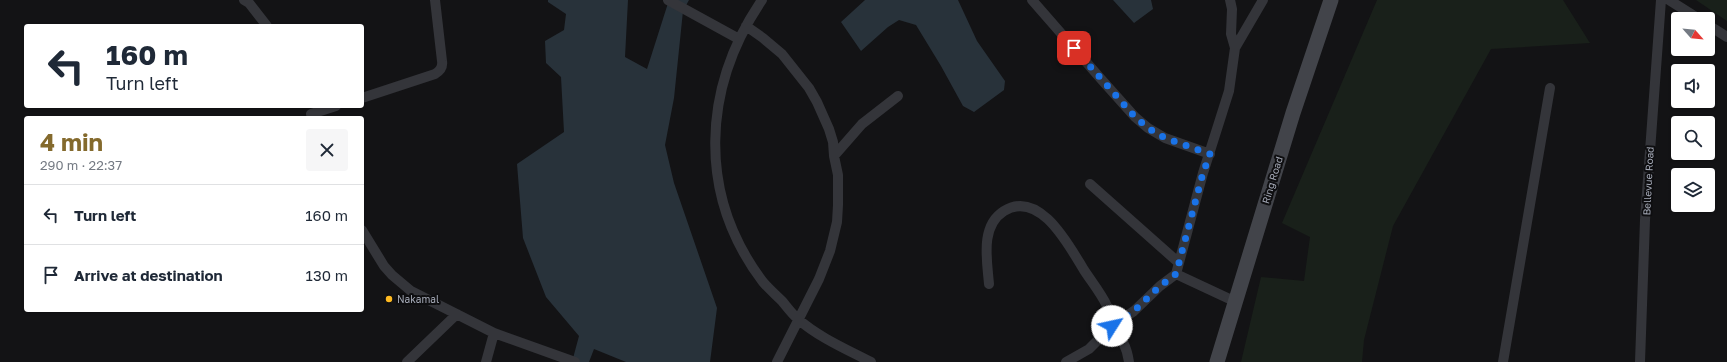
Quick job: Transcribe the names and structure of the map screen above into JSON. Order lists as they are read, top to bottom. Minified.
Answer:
{"streets":{"main road":["Ring Road"],"street":["Bellevue Road"]},"places":["Nakamal"],"north":"bottom right","page":{"turn":["160 m","Turn left"],"heading":["4 min","290 m · 22:37"],"list":[{"name":"Turn left","value":"160 m"},{"name":"Arrive at destination","value":"130 m"}]}}
